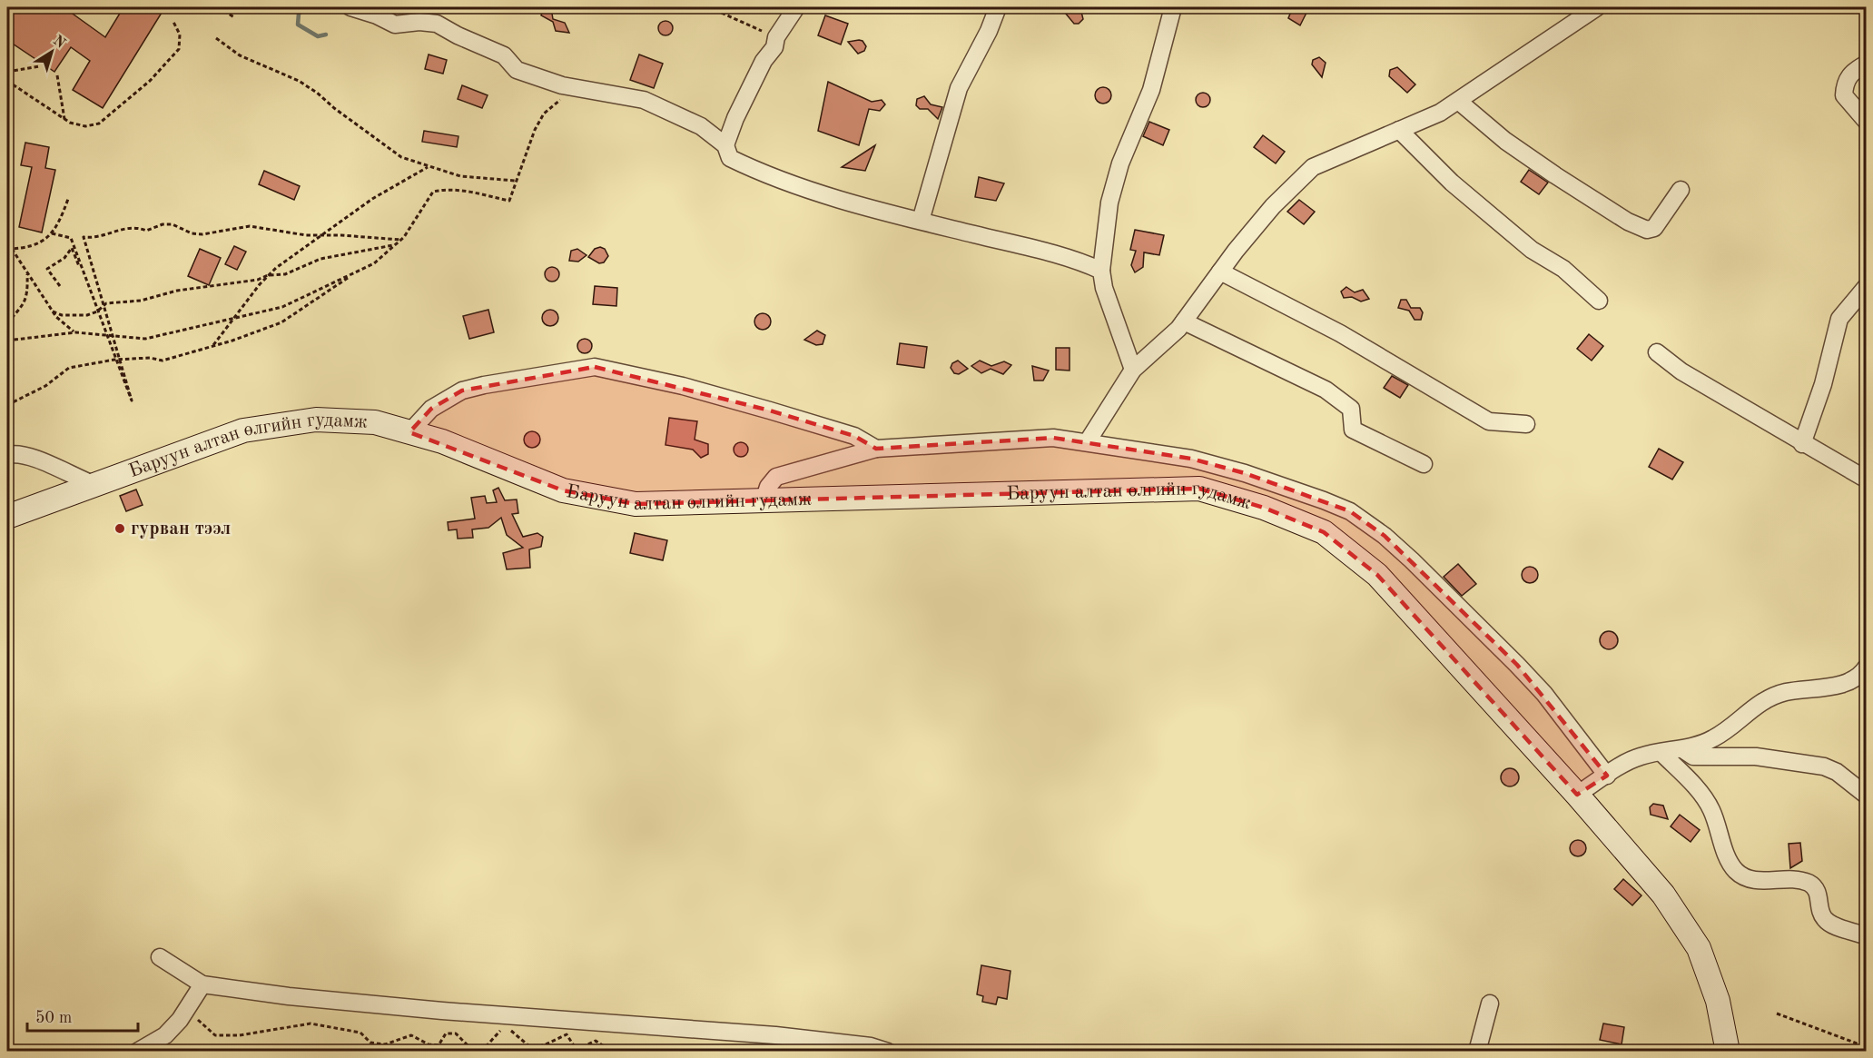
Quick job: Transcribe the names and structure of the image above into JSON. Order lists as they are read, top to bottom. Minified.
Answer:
{"streets":{"main road":["Баруун алтан өлгийн гудамж"]},"places":["гурван тээл"],"scale_bar":"50 m","north":"top right"}
